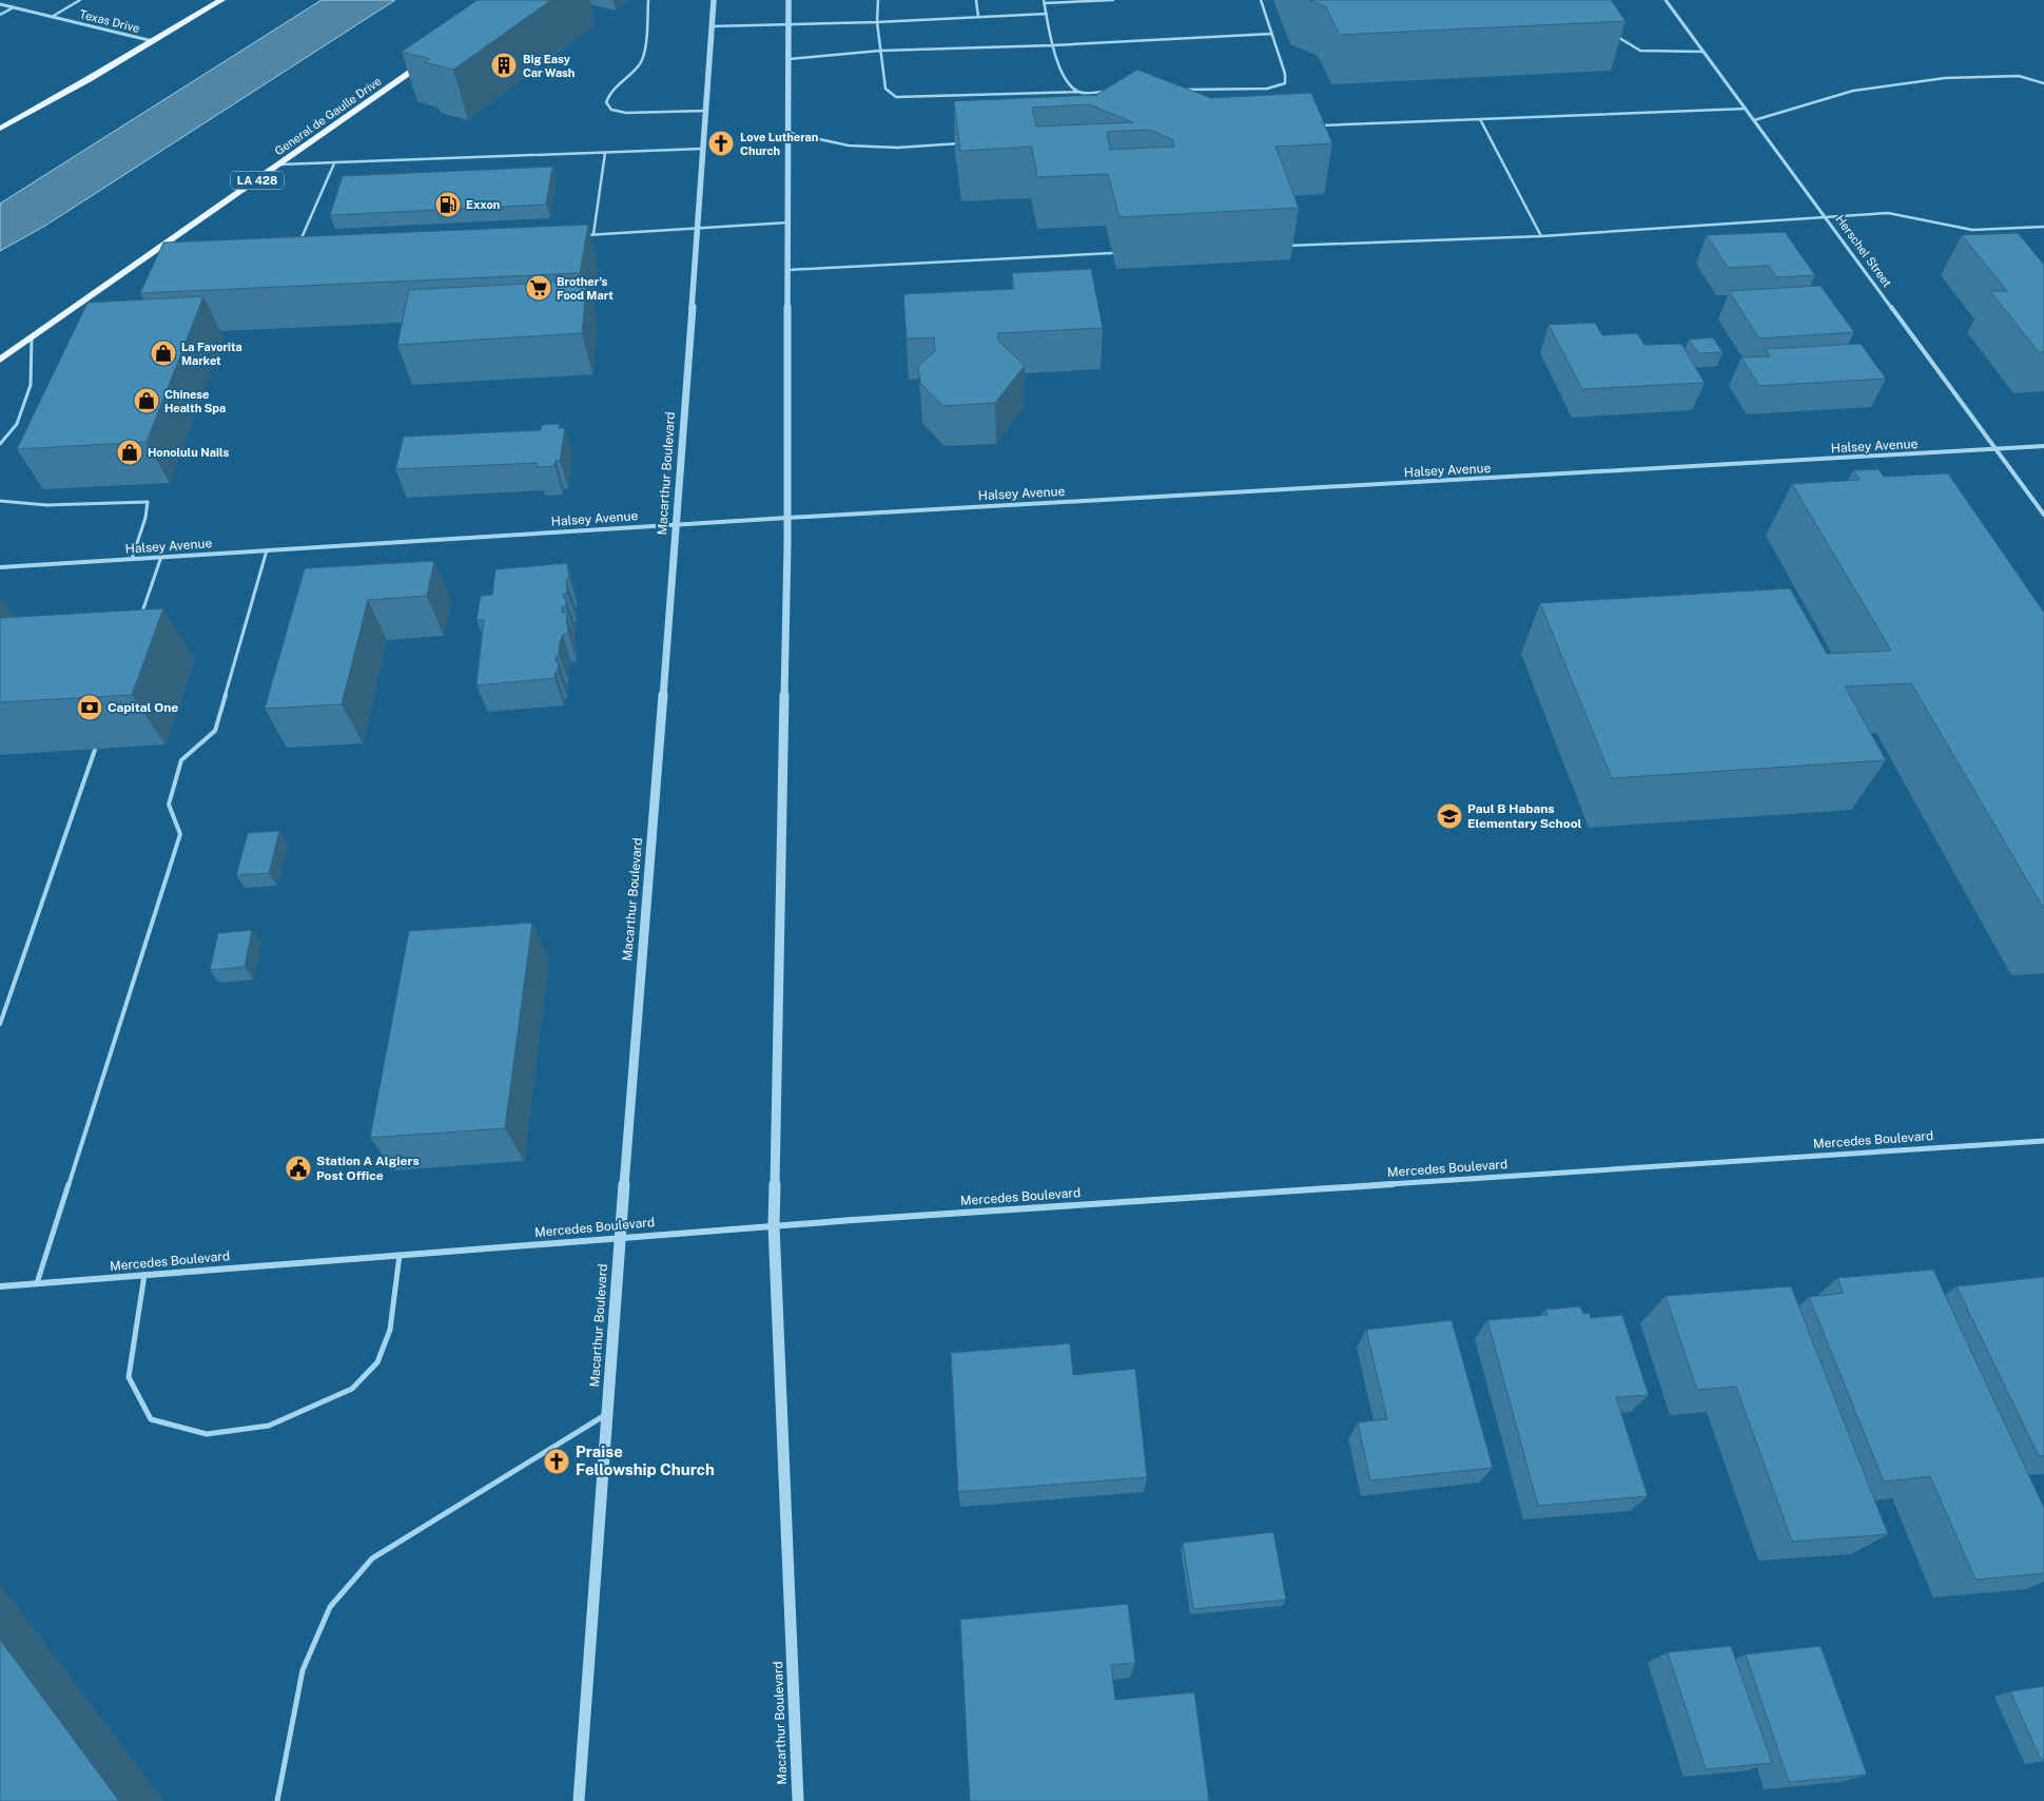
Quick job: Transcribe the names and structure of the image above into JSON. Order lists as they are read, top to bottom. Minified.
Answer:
{"streets":{"main road":["General de Gaulle Drive","LA 428"],"street":["Texas Drive","Herschel Street","Halsey Avenue","Macarthur Boulevard","Mercedes Boulevard"]},"crossings":[["Herschel Street","Halsey Avenue"],["Halsey Avenue","Macarthur Boulevard"],["Macarthur Boulevard","Mercedes Boulevard"]],"places":{"building":["Big Easy Car Wash"],"church":["Love Lutheran Church","Praise Fellowship Church"],"fuel station":["Exxon"],"supermarket":["Brother's Food Mart"],"shop":["La Favorita Market","Chinese Health Spa","Honolulu Nails"],"bank":["Capital One"],"school or university":["Paul B Habans Elementary School"],"public building":["Station A Algiers Post Office"]}}
